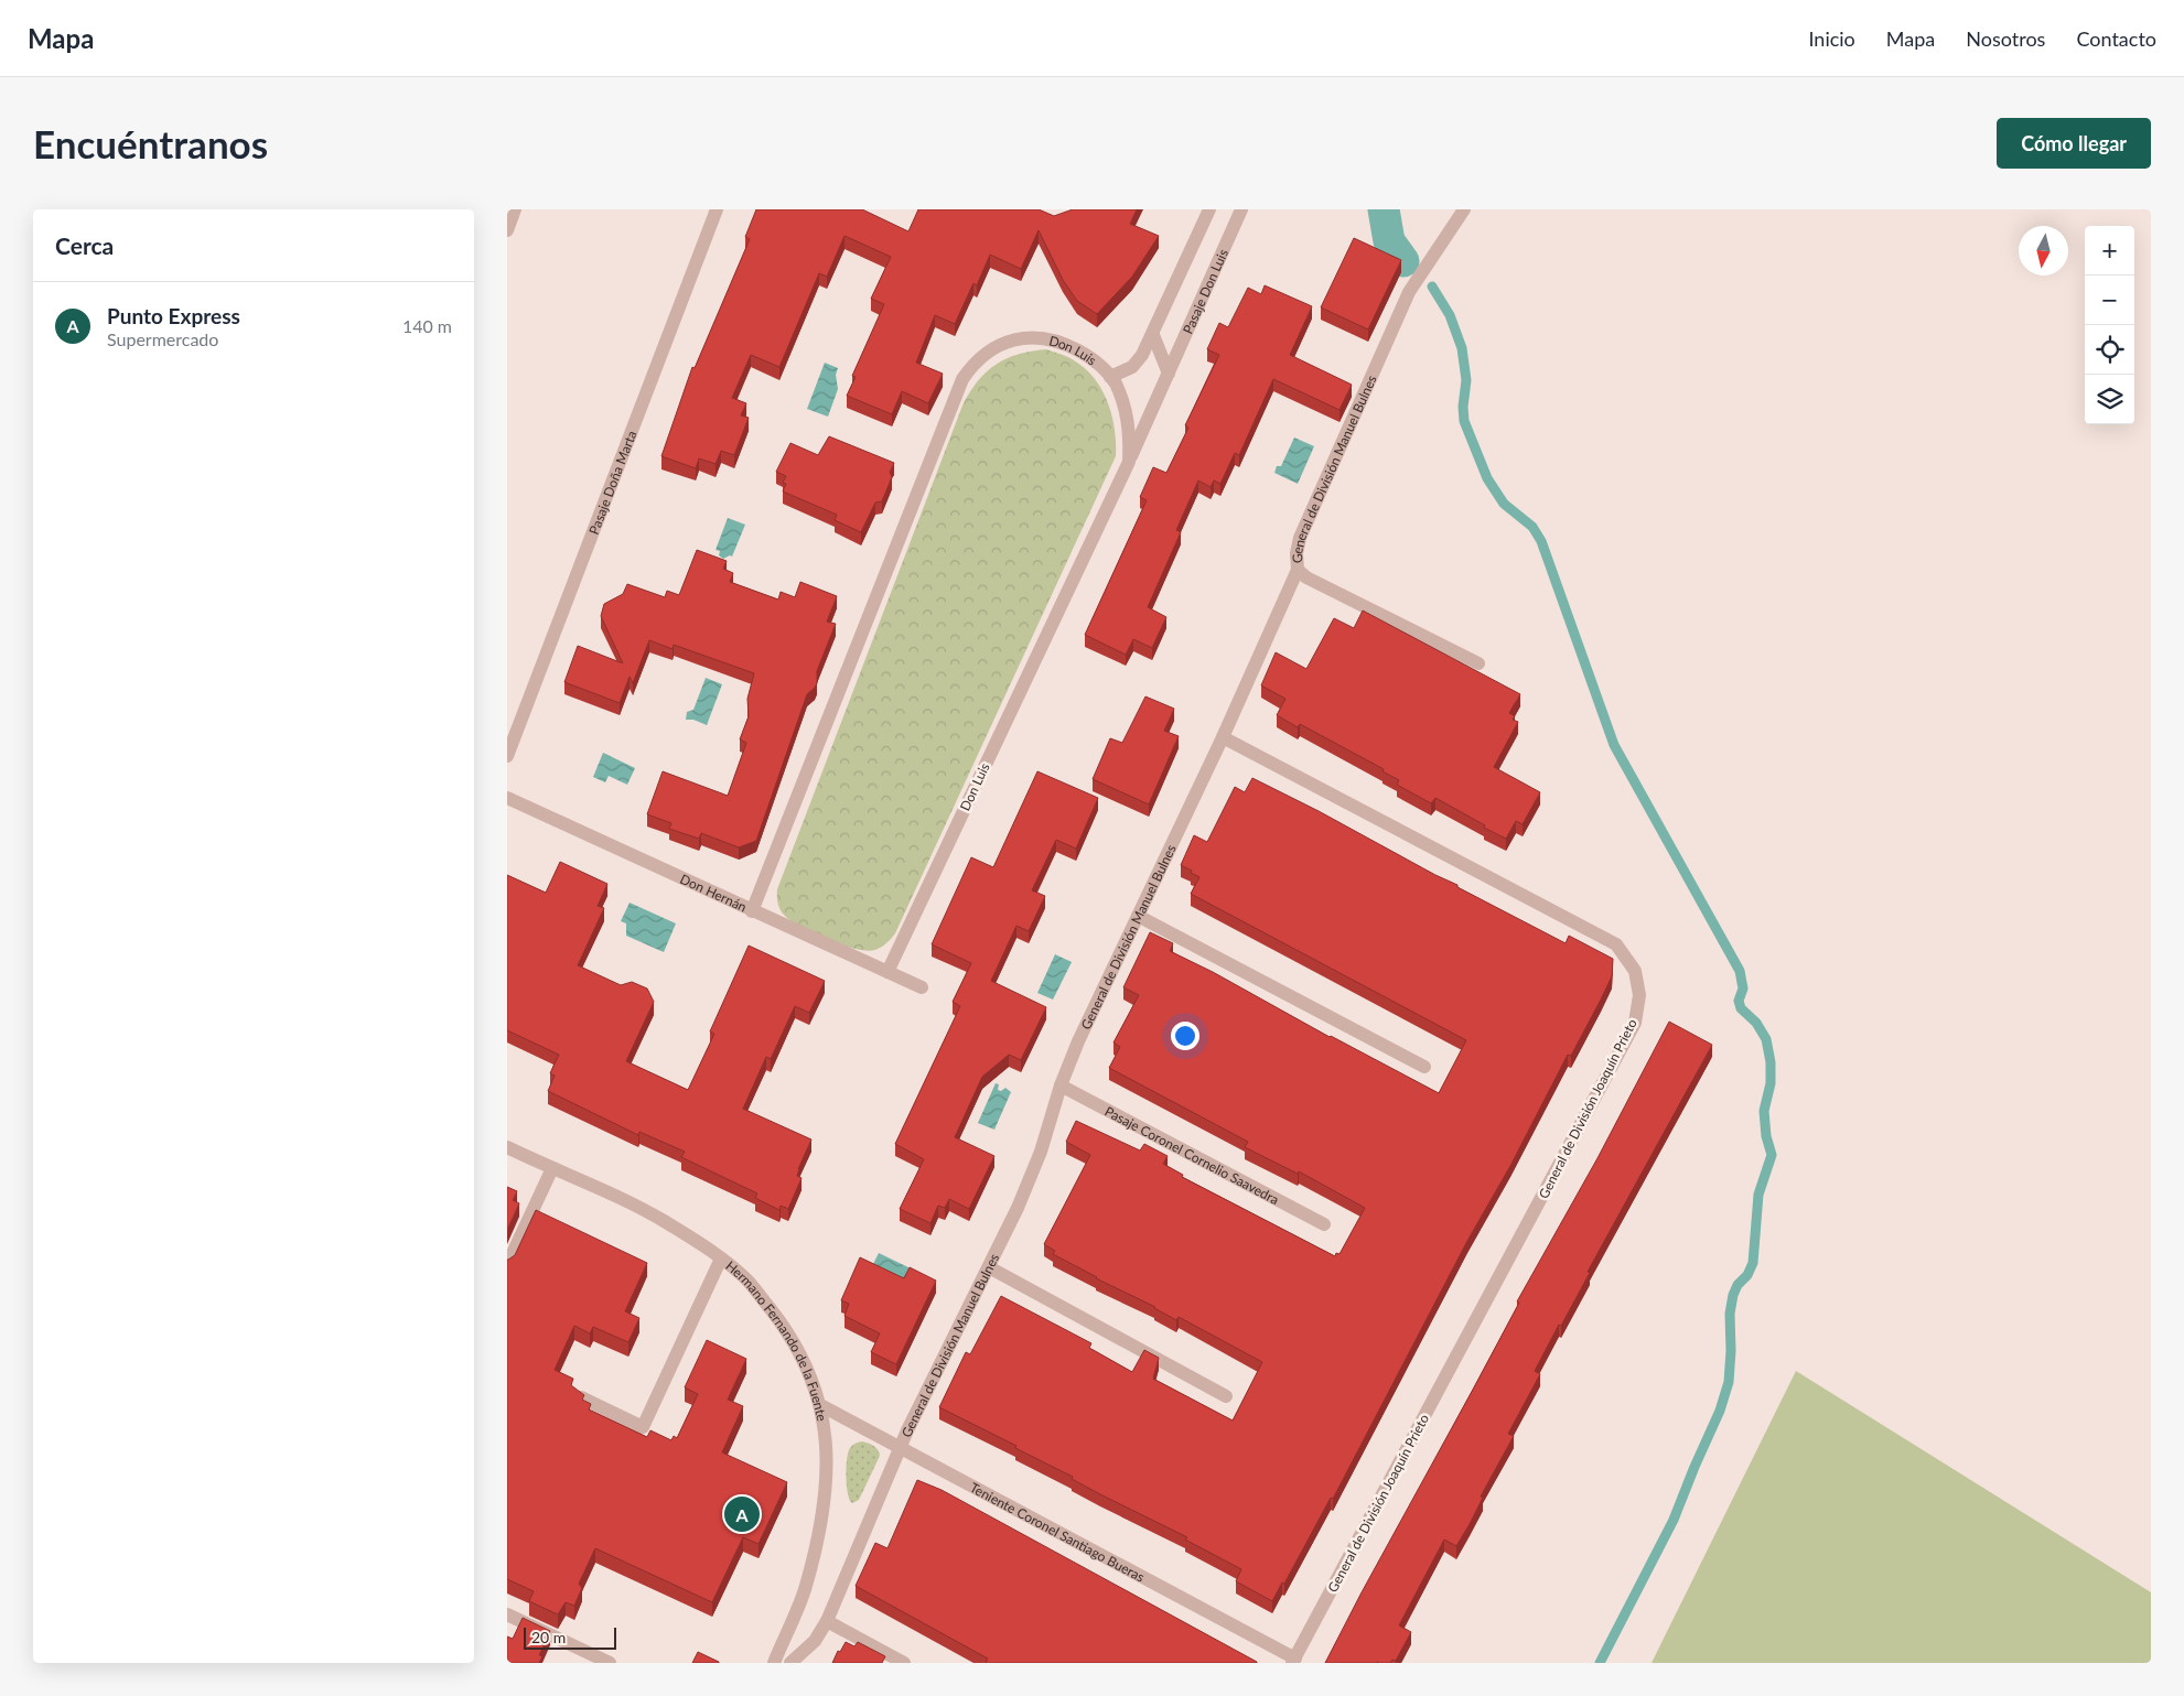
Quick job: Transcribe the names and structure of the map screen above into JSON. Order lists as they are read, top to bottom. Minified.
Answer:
{"streets":{"street":["Pasaje Don Luis","Don Luis","General de División Manuel Bulnes","Pasaje Doña Marta","Don Hernán","General de División Joaquín Prieto","Pasaje Coronel Cornelio Saavedra","Hermano Fernando de la Fuente","Teniente Coronel Santiago Bueras"]},"crossings":[["Pasaje Don Luis","Don Luis"],["Don Luis","Don Hernán"],["General de División Manuel Bulnes","General de División Joaquín Prieto"],["General de División Manuel Bulnes","Pasaje Coronel Cornelio Saavedra"],["General de División Manuel Bulnes","Teniente Coronel Santiago Bueras"],["General de División Joaquín Prieto","Teniente Coronel Santiago Bueras"],["Hermano Fernando de la Fuente","Teniente Coronel Santiago Bueras"]],"scale_bar":"20 m","north":"bottom","page":{"header":"Mapa","nav":["Inicio","Mapa","Nosotros","Contacto"],"buttons":"Cómo llegar","title":"Encuéntranos","heading":"Cerca","map_buttons":["+","−"],"list":[{"mark":"A","name":"Punto Express","note":"Supermercado","value":"140 m"}],"pins":"A","scale":"20 m"}}
